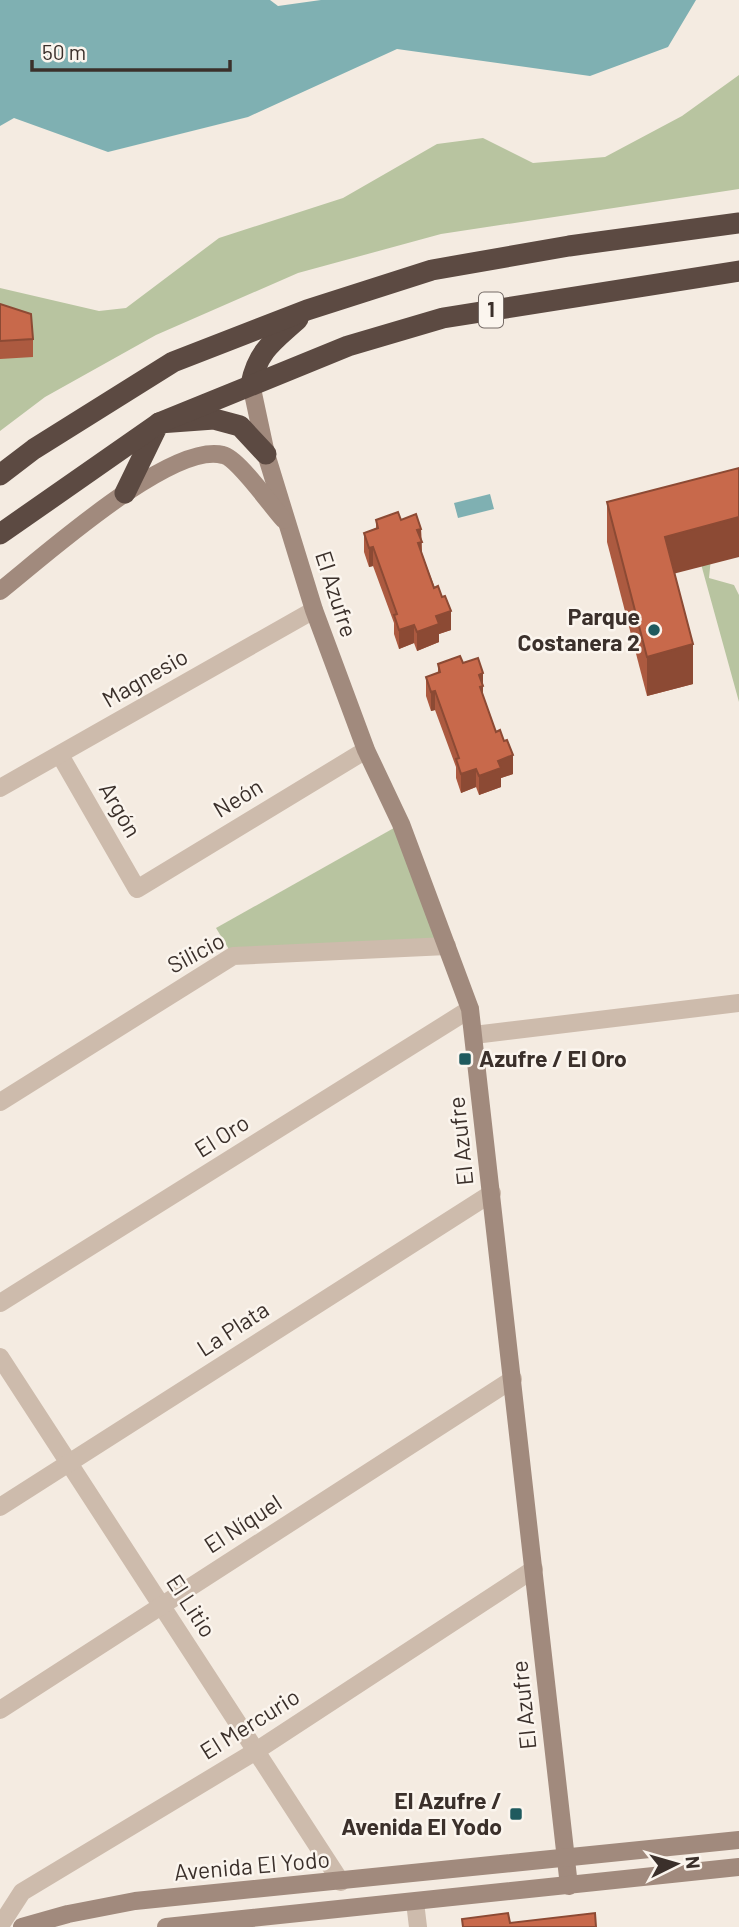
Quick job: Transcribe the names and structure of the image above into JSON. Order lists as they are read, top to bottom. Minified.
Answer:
{"streets":{"highway":["1"],"street":["El Azufre","Magnesio","Neón","Argón","Silicio","El Oro","La Plata","El Níquel","El Litio","El Mercurio","Avenida El Yodo"]},"crossings":[["1","El Azufre"],["El Azufre","Magnesio"],["El Azufre","Neón"],["El Azufre","Silicio"],["El Azufre","El Oro"],["El Azufre","La Plata"],["El Azufre","El Níquel"],["El Azufre","El Mercurio"],["El Azufre","Avenida El Yodo"],["Magnesio","Argón"],["Neón","Argón"],["La Plata","El Litio"],["El Níquel","El Litio"],["El Litio","El Mercurio"],["El Litio","Avenida El Yodo"]],"places":{"other":["Parque Costanera 2"],"transit":["Azufre / El Oro","El Azufre / Avenida El Yodo"]},"scale_bar":"50 m","north":"right"}
